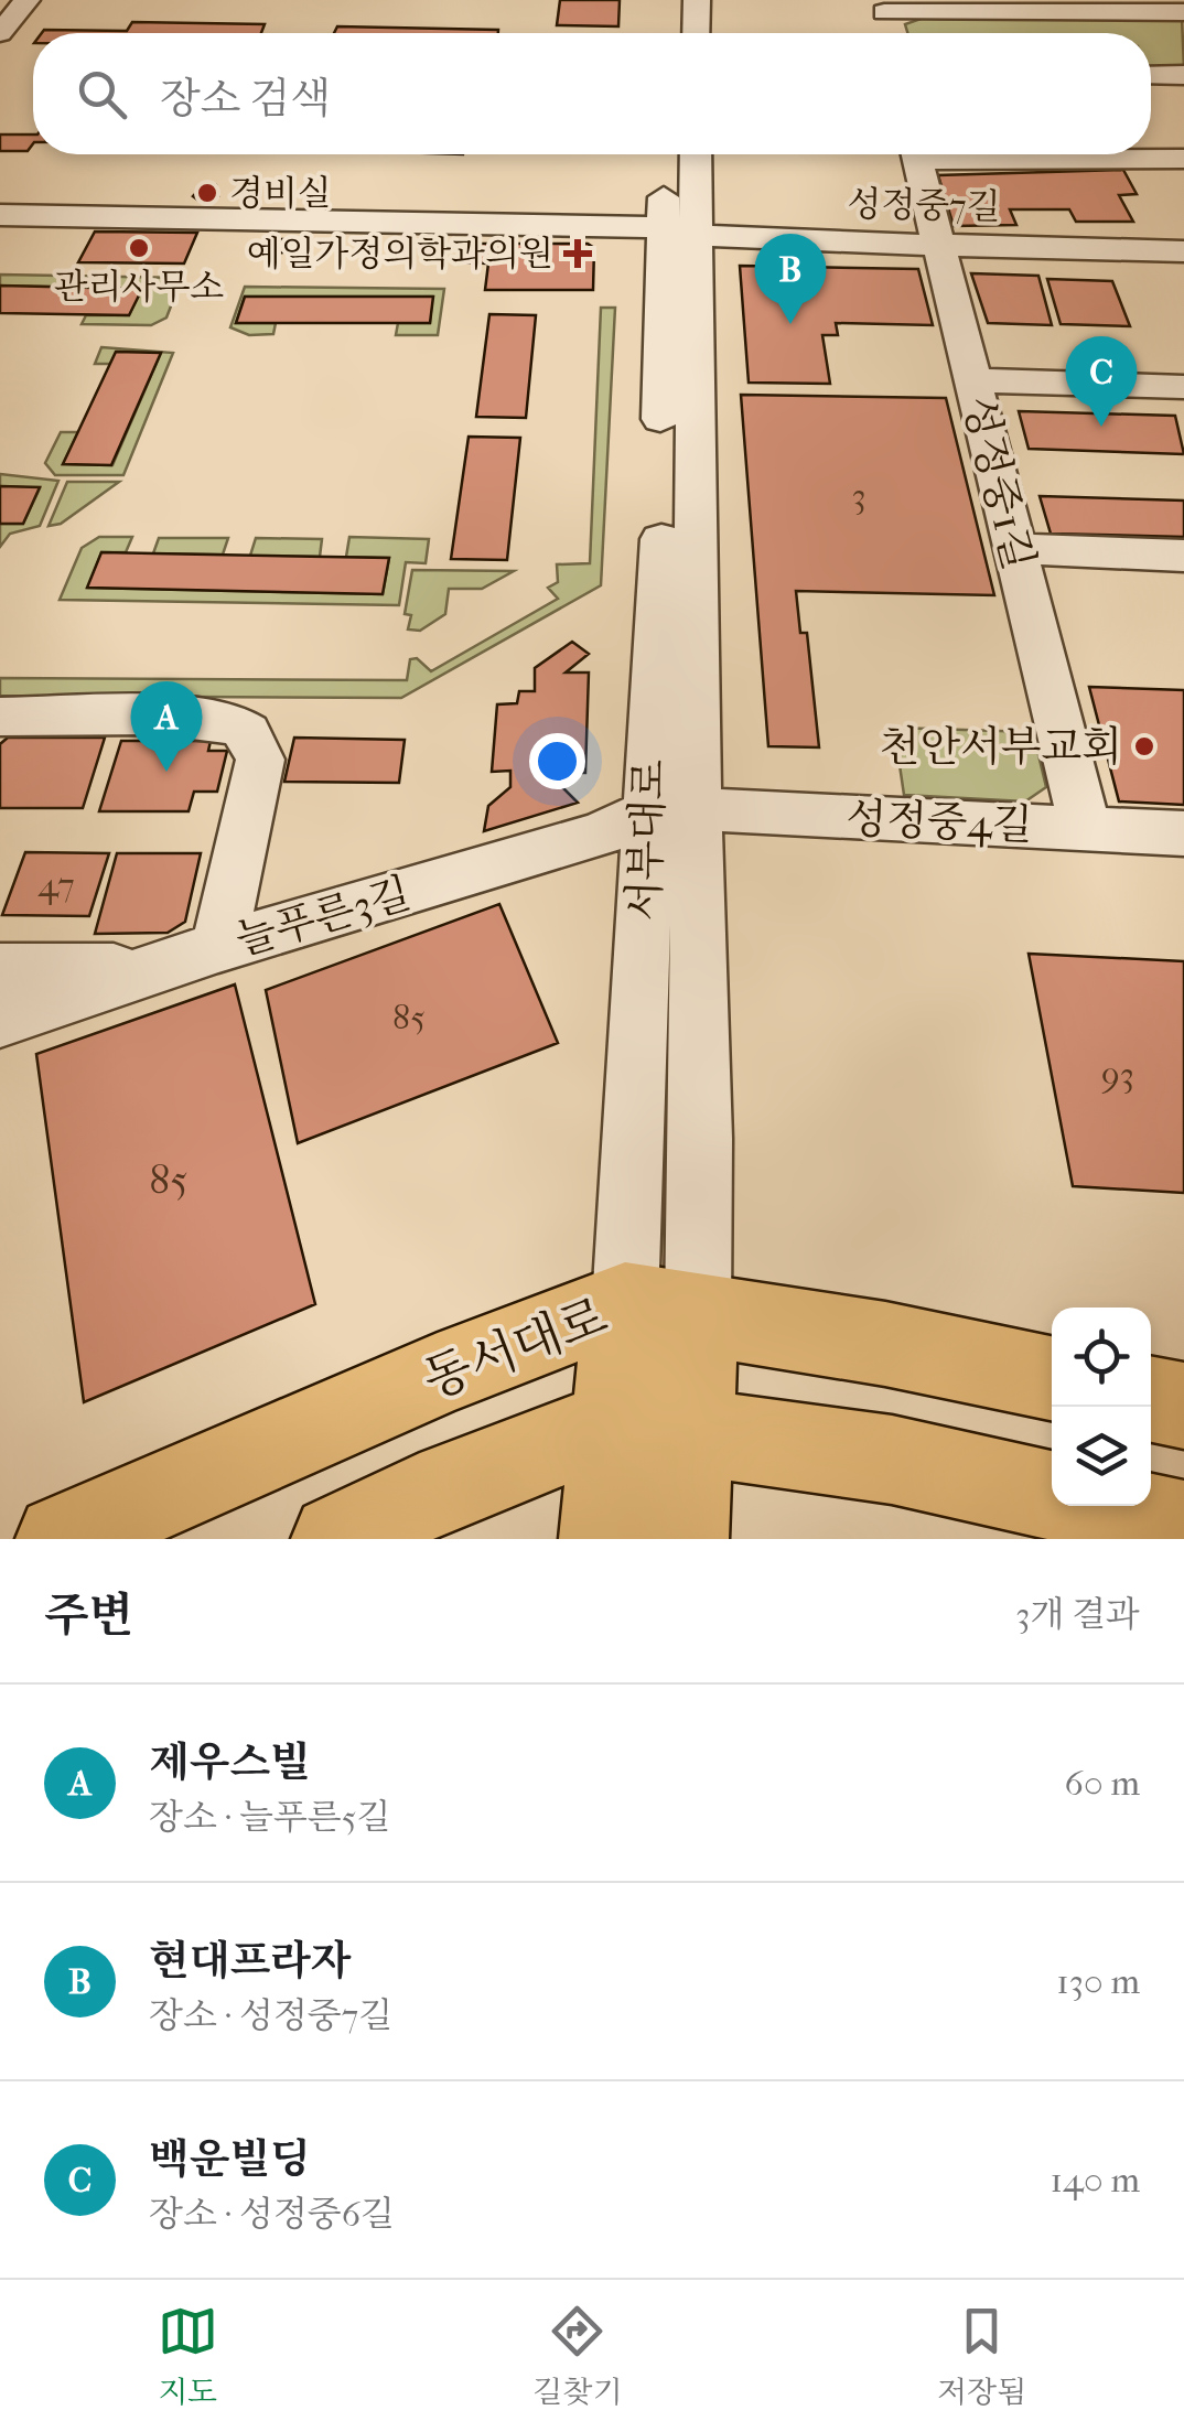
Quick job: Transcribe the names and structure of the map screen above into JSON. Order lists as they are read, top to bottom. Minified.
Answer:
{"streets":{"main road":["서부대로","동서대로"],"street":["성정중7길","성정중1길","성정중4길","늘푸른3길"]},"crossings":[["성정중7길","성정중1길"],["성정중7길","서부대로"],["성정중1길","성정중4길"],["성정중4길","서부대로"],["성정중4길","늘푸른3길"],["서부대로","늘푸른3길"],["서부대로","동서대로"]],"places":{"other":["경비실","관리사무소","천안서부교회"],"health":["예일가정의학과의원"]},"house_numbers":["3","47","85","93","85"],"page":{"search":"장소 검색","pins":["B","C","A"],"heading":["주변","3개 결과"],"list":[{"mark":"A","name":"제우스빌","note":"장소 · 늘푸른5길","value":"60 m"},{"mark":"B","name":"현대프라자","note":"장소 · 성정중7길","value":"130 m"},{"mark":"C","name":"백운빌딩","note":"장소 · 성정중6길","value":"140 m"}],"nav":["지도","길찾기","저장됨"]}}
